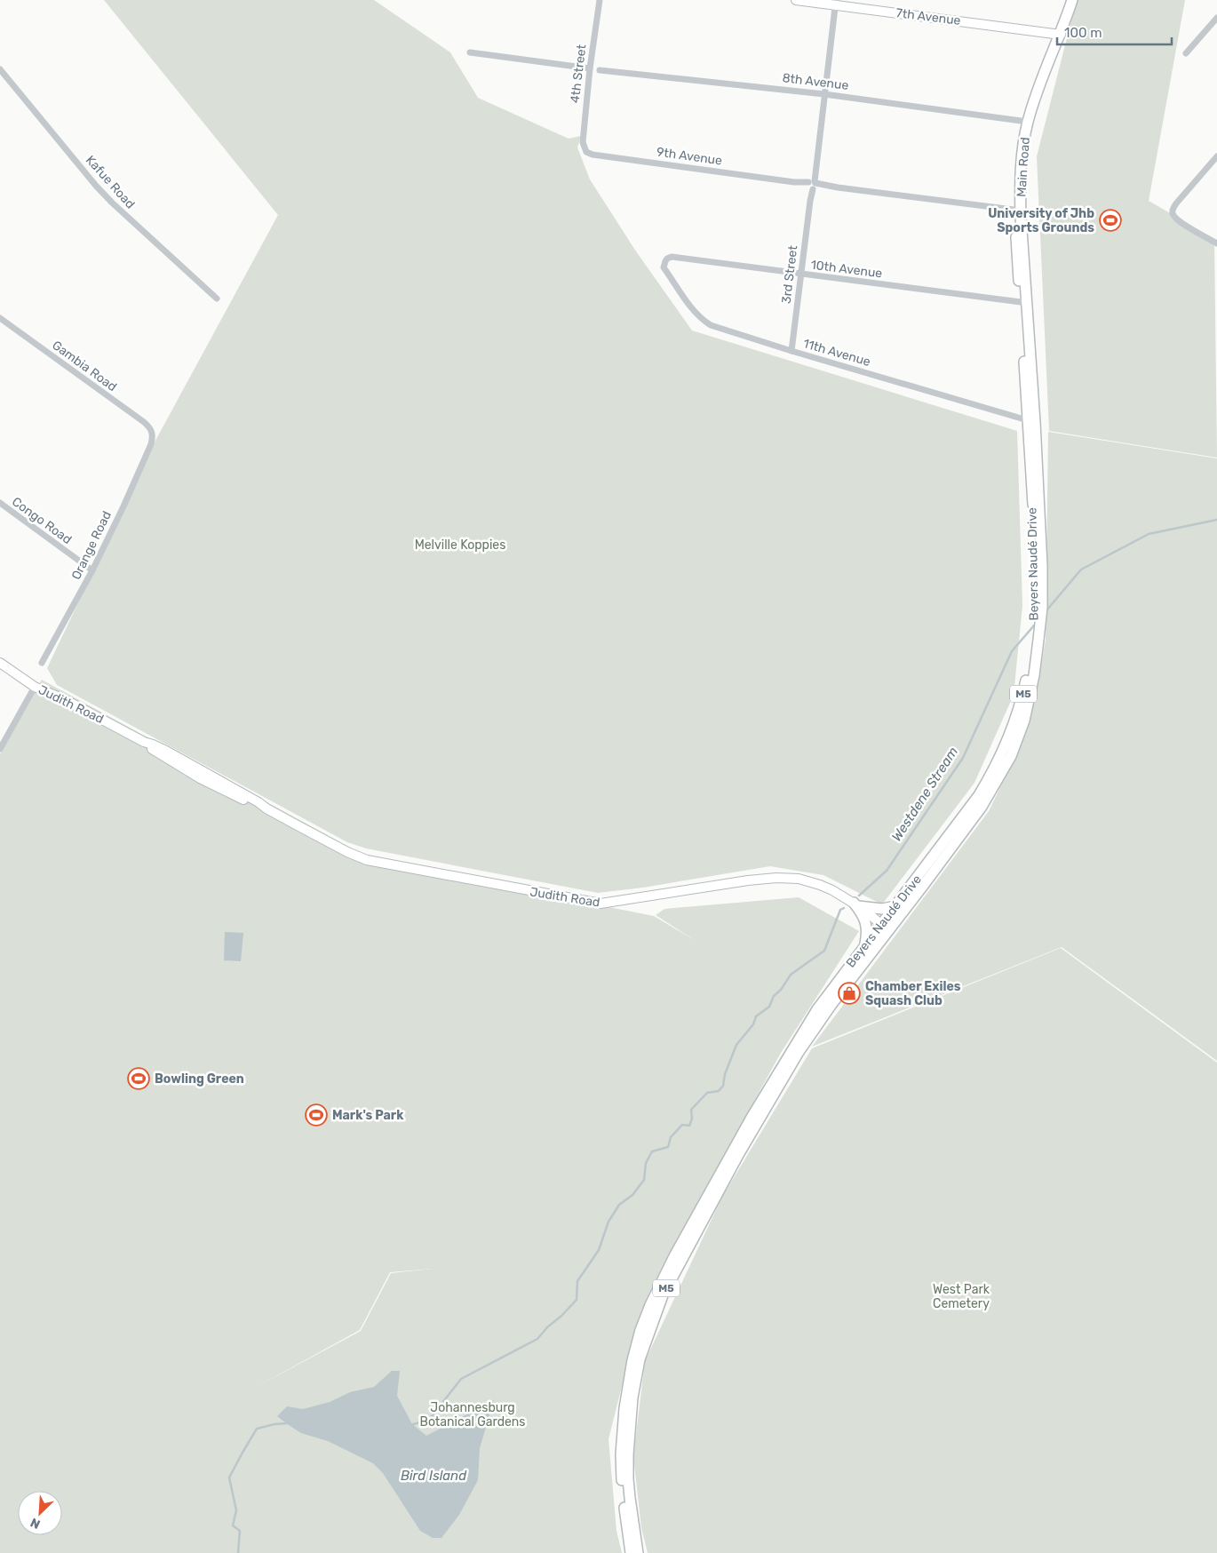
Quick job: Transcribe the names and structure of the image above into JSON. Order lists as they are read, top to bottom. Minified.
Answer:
{"streets":{"main road":["Main Road","Beyers Naudé Drive","M5"],"street":["7th Avenue","4th Street","8th Avenue","9th Avenue","Kafue Road","10th Avenue","3rd Street","11th Avenue","Gambia Road","Congo Road","Orange Road","Judith Road"]},"crossings":[["7th Avenue","Main Road"],["7th Avenue","3rd Street"],["4th Street","9th Avenue"],["8th Avenue","Main Road"],["8th Avenue","3rd Street"],["9th Avenue","Main Road"],["9th Avenue","3rd Street"],["Main Road","10th Avenue"],["Main Road","11th Avenue"],["Main Road","Beyers Naudé Drive"],["10th Avenue","3rd Street"],["10th Avenue","11th Avenue"],["3rd Street","11th Avenue"],["11th Avenue","Beyers Naudé Drive"],["Gambia Road","Orange Road"],["Congo Road","Orange Road"],["Beyers Naudé Drive","Judith Road"]],"water":["Westdene Stream","Bird Island"],"parks":["Melville Koppies","West Park Cemetery","Johannesburg Botanical Gardens"],"places":{"sports":["University of Jhb Sports Grounds","Bowling Green","Mark's Park"],"shop":["Chamber Exiles Squash Club"]},"scale_bar":"100 m","north":"bottom left"}
